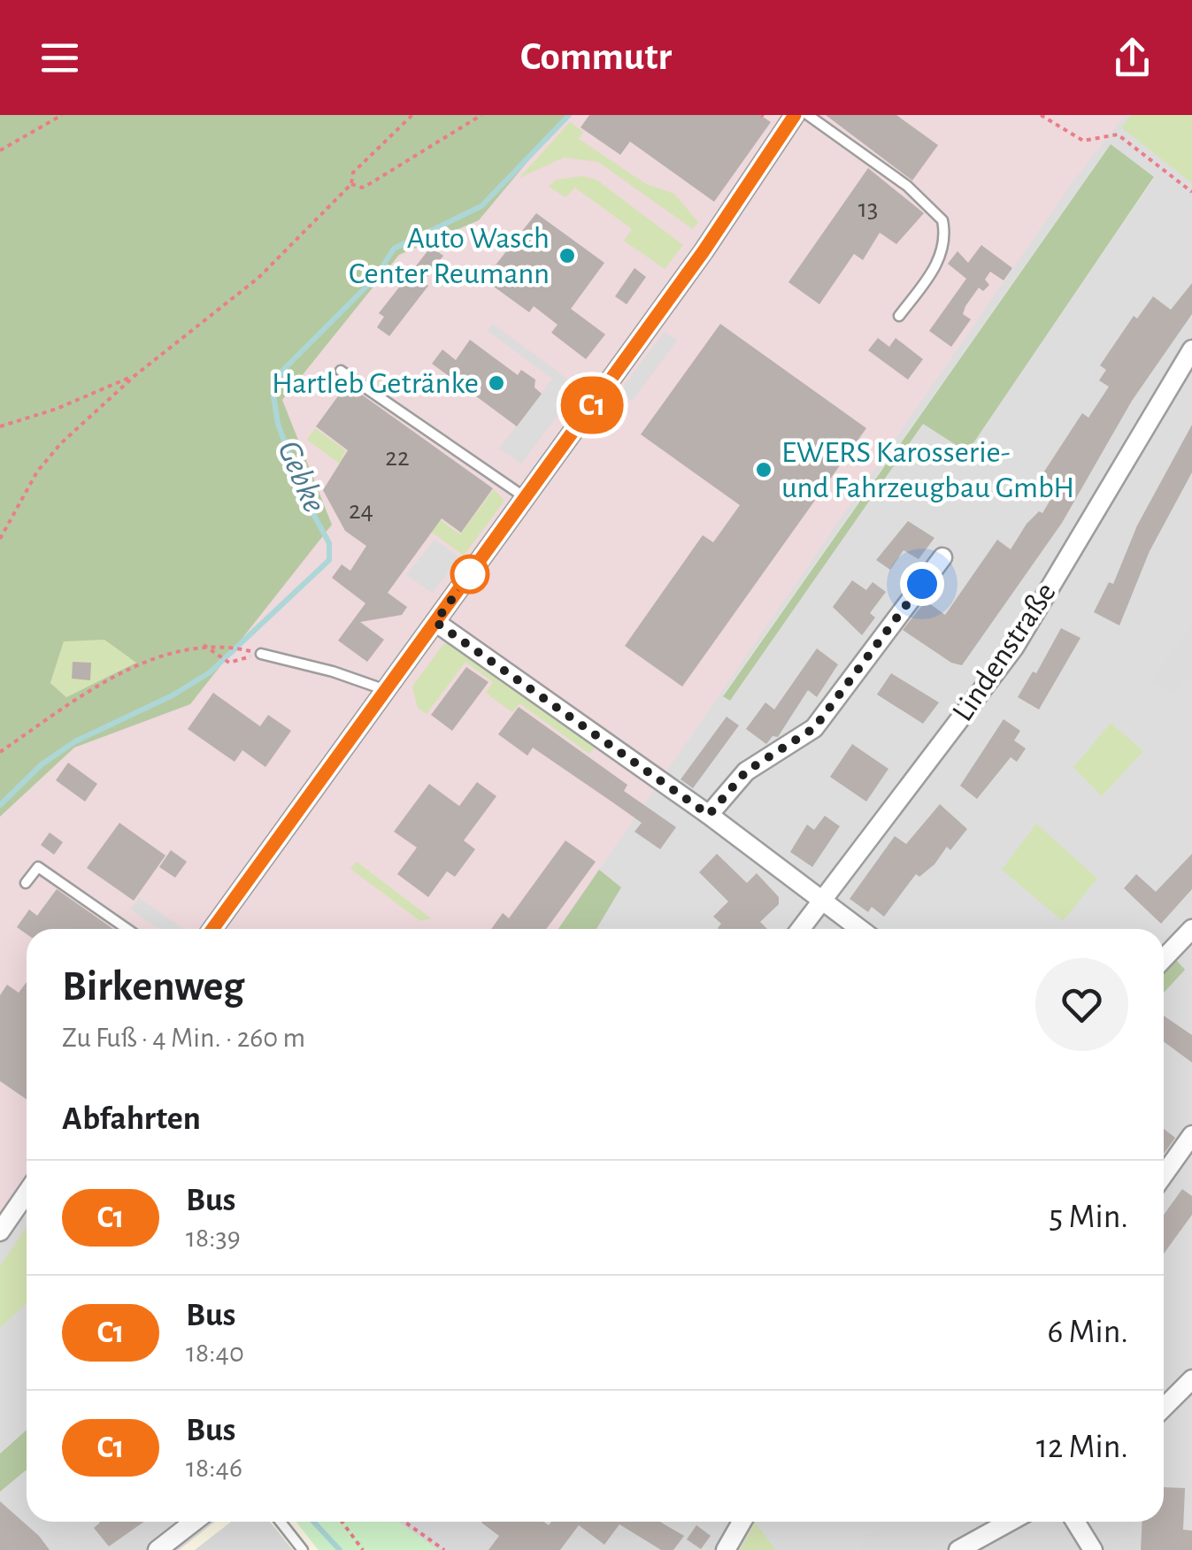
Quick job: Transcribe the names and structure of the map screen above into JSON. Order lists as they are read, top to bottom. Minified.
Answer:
{"streets":{"street":["Lindenstraße"]},"water":["Gebke"],"places":["Auto Wasch Center Reumann","Hartleb Getränke","EWERS Karosserie- und Fahrzeugbau GmbH"],"lines":["bus line C1"],"house_numbers":["13","22","24"],"page":{"header":"Commutr","on_map":"C1","heading":[["Birkenweg","Zu Fuß · 4 Min. · 260 m"],"Abfahrten"],"list":[{"mark":"C1","name":"Bus","note":"18:39","value":"5 Min."},{"mark":"C1","name":"Bus","note":"18:40","value":"6 Min."},{"mark":"C1","name":"Bus","note":"18:46","value":"12 Min."}]}}
